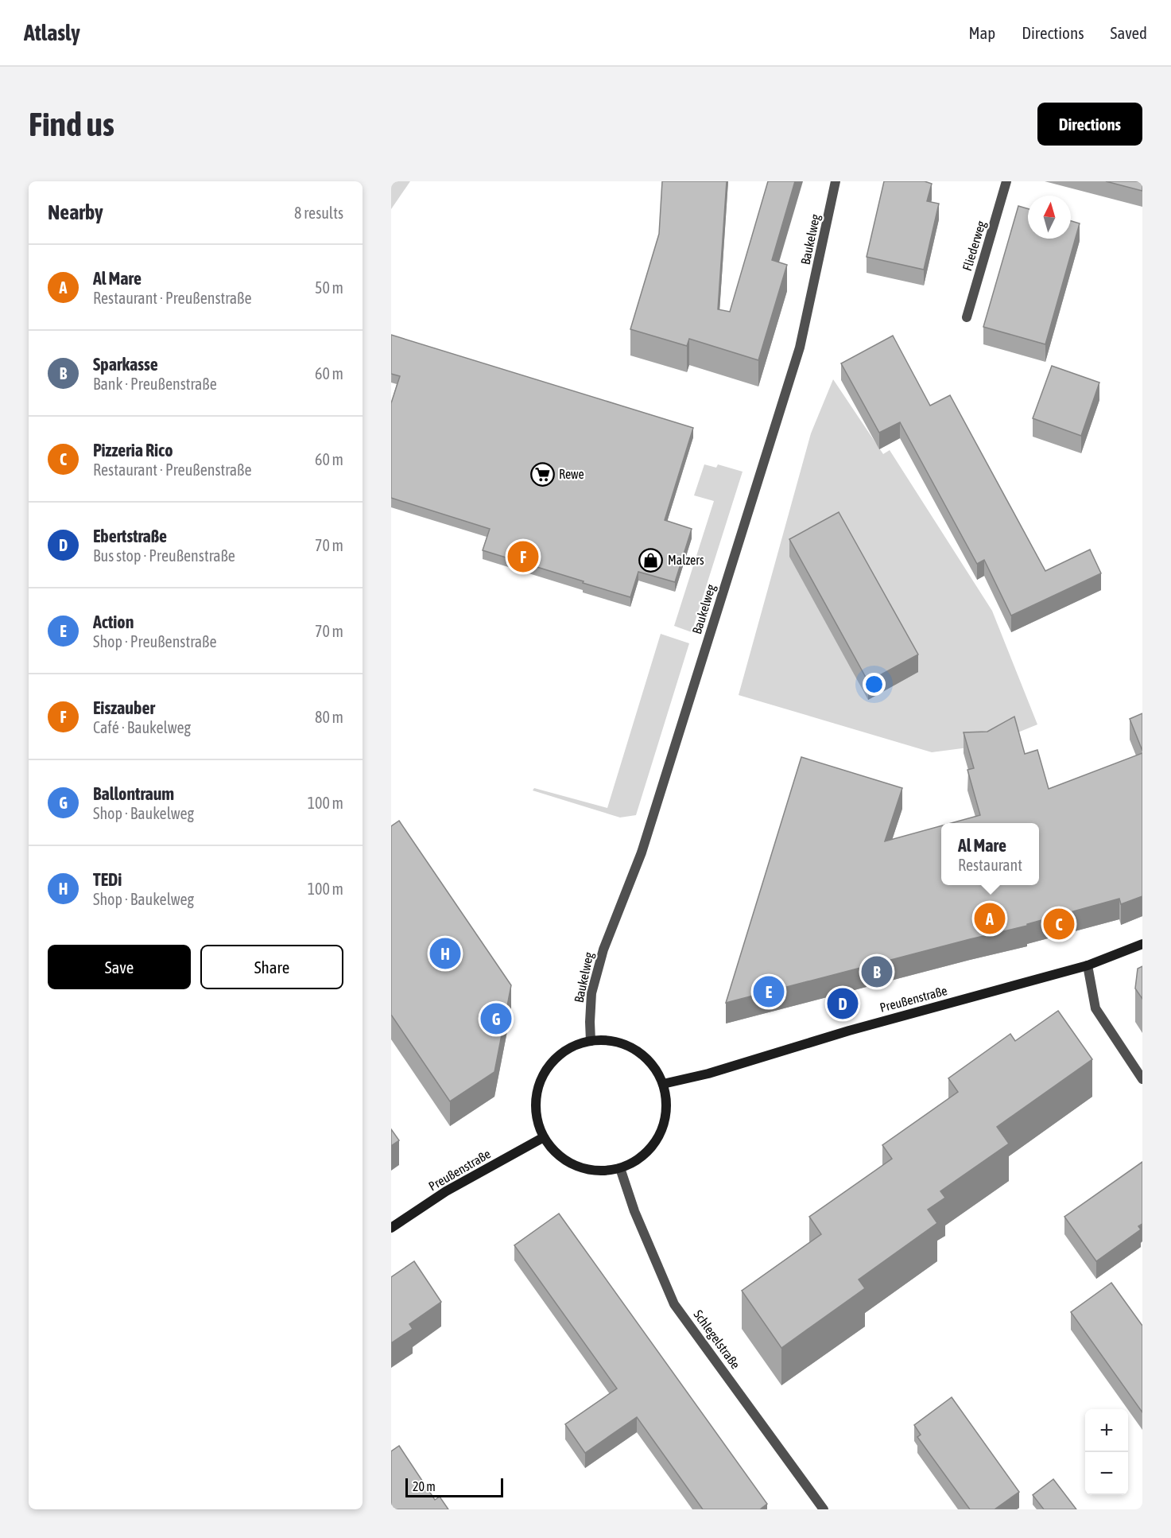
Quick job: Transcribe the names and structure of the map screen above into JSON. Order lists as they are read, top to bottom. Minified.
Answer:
{"streets":{"street":["Baukelweg","Fliederweg","Preußenstraße","Schlegelstraße"]},"crossings":[["Baukelweg","Preußenstraße"],["Baukelweg","Schlegelstraße"],["Preußenstraße","Schlegelstraße"]],"places":{"supermarket":["Rewe"],"shop":["Malzers"]},"scale_bar":"20 m","north":"top","page":{"header":"Atlasly","nav":["Map","Directions","Saved"],"buttons":["Directions",["Save","Share"]],"title":"Find us","heading":["Nearby","8 results"],"list":[{"mark":"A","name":"Al Mare","note":"Restaurant · Preußenstraße","value":"50 m"},{"mark":"B","name":"Sparkasse","note":"Bank · Preußenstraße","value":"60 m"},{"mark":"C","name":"Pizzeria Rico","note":"Restaurant · Preußenstraße","value":"60 m"},{"mark":"D","name":"Ebertstraße","note":"Bus stop · Preußenstraße","value":"70 m"},{"mark":"E","name":"Action","note":"Shop · Preußenstraße","value":"70 m"},{"mark":"F","name":"Eiszauber","note":"Café · Baukelweg","value":"80 m"},{"mark":"G","name":"Ballontraum","note":"Shop · Baukelweg","value":"100 m"},{"mark":"H","name":"TEDi","note":"Shop · Baukelweg","value":"100 m"}],"pins":["F","A","C","H","B","E","D","G"],"popup":["Al Mare","Restaurant"],"map_buttons":["+","−"],"scale":"20 m"}}
